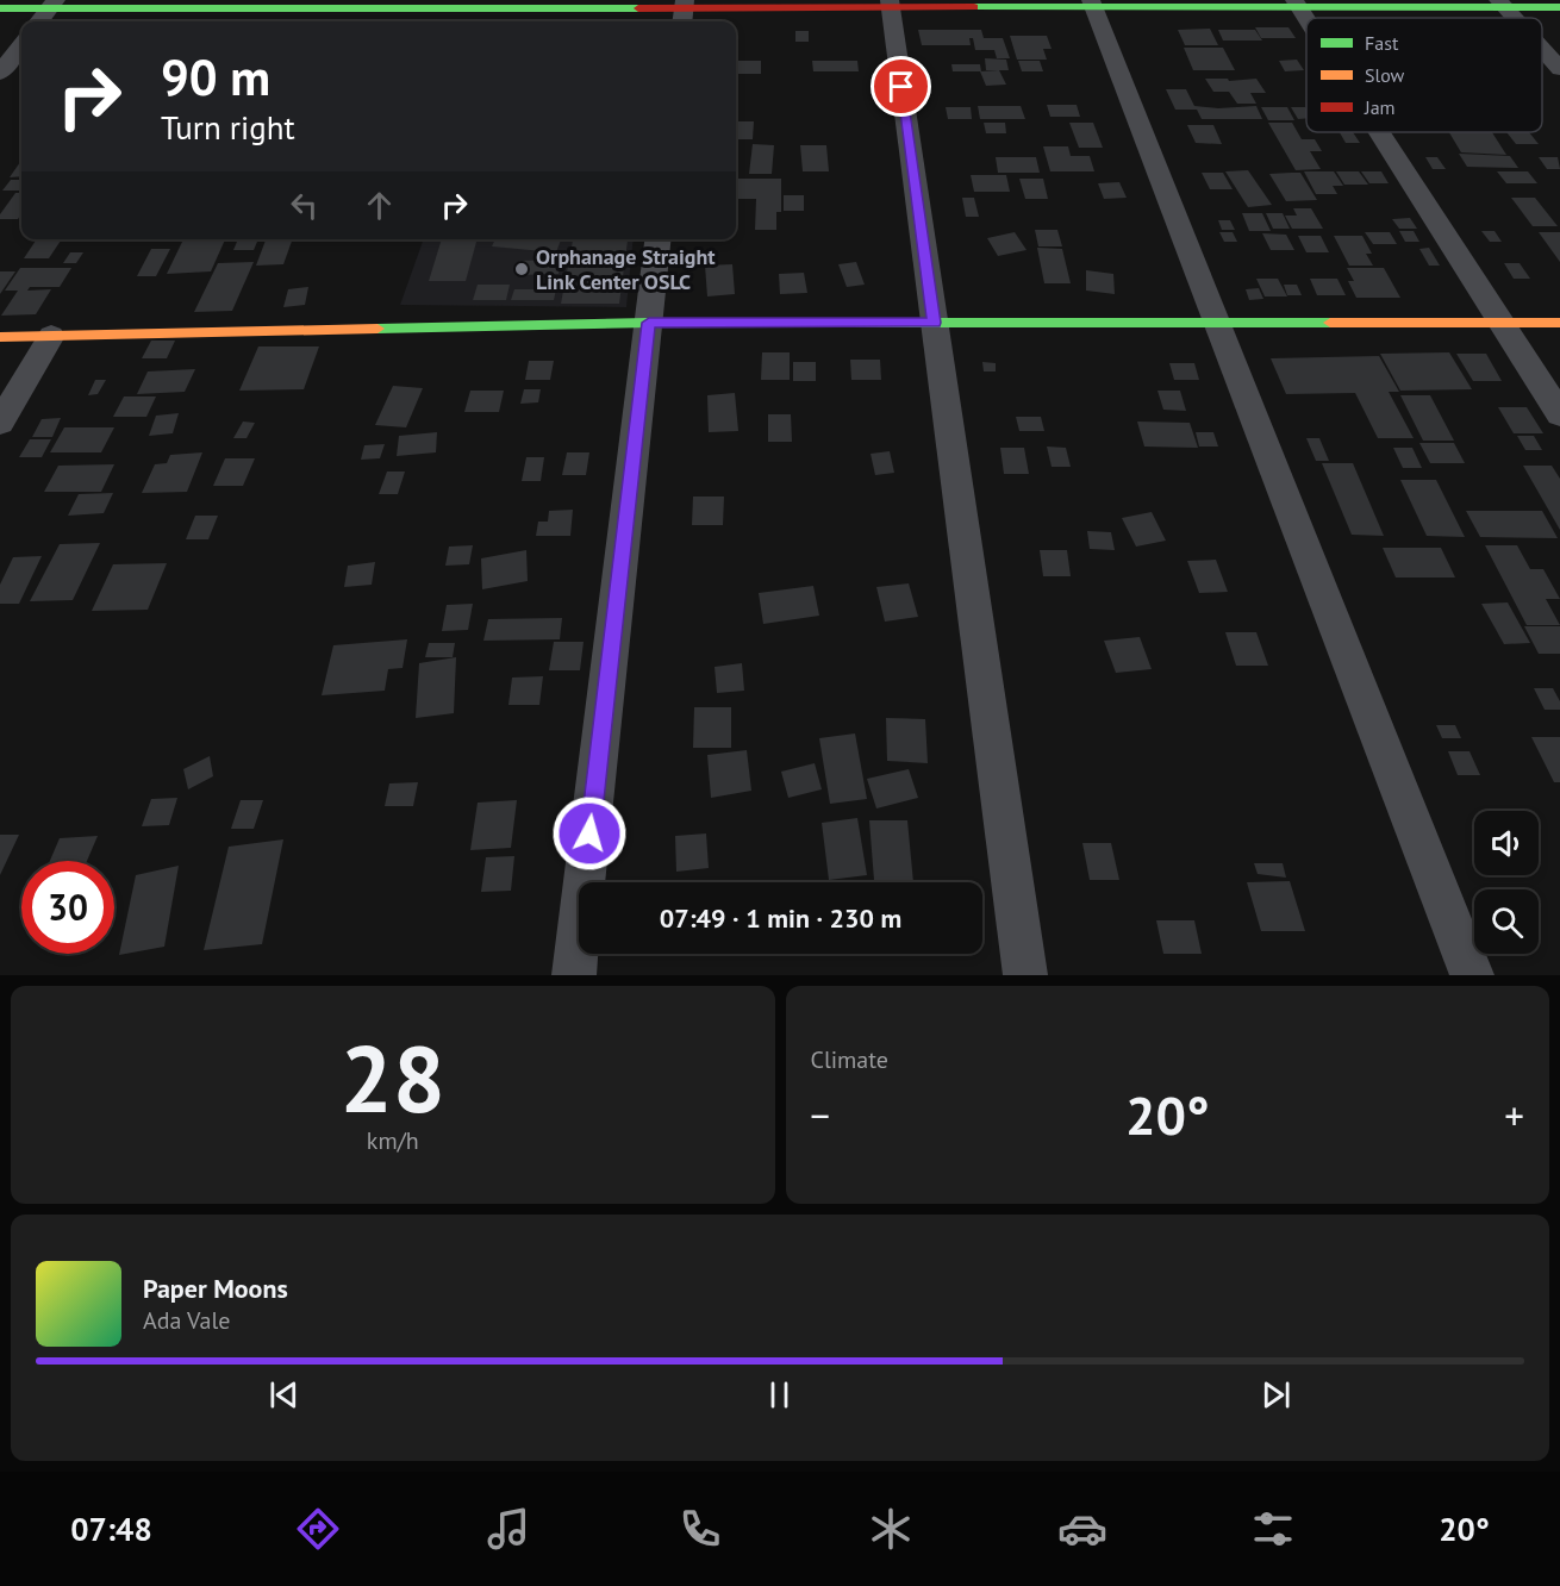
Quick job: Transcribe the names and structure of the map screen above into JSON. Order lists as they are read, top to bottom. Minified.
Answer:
{"places":["Orphanage Straight Link Center OSLC"],"legend":["Fast","Slow","Jam"],"page":{"turn":["90 m","Turn right"],"limit":"30","trip":"07:49 · 1 min · 230 m","tile":[["28","km/h"],"Climate"],"heat":["−","20°","+"],"song":["Paper Moons","Ada Vale"],"tabs":["07:48","20°"]}}
